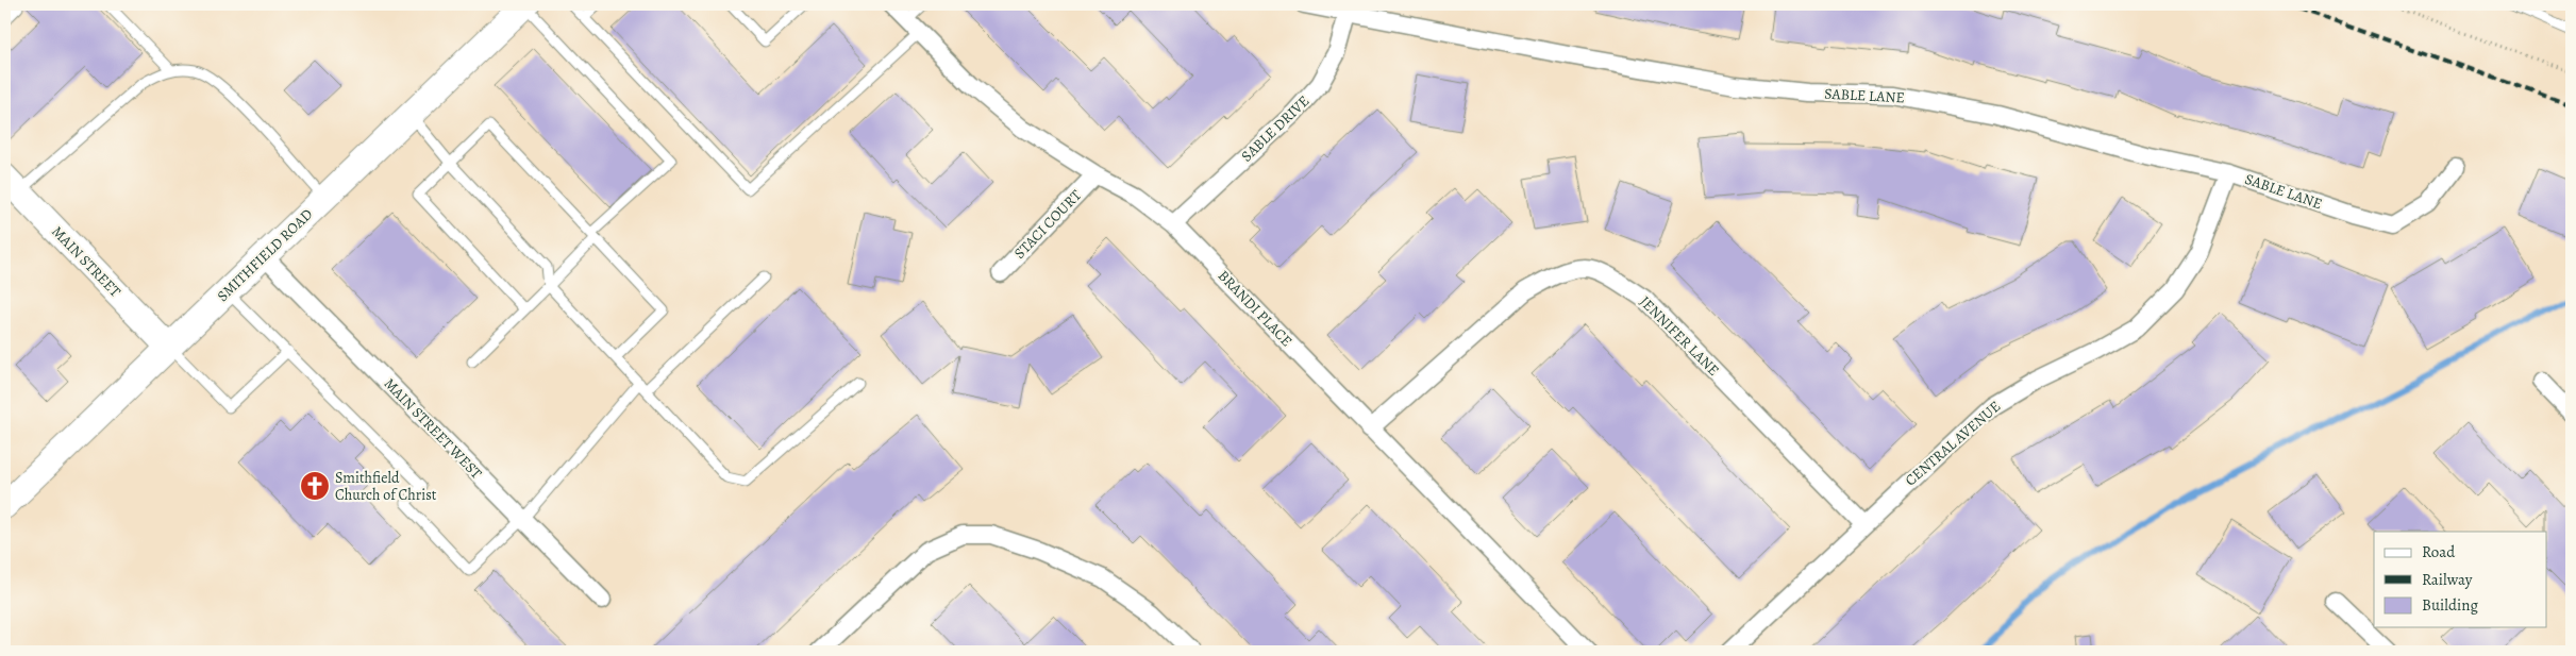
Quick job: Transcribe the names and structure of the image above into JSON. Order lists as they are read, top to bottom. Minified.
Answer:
{"streets":{"main road":["SMITHFIELD ROAD","MAIN STREET"],"street":["SABLE LANE","SABLE DRIVE","STACI COURT","BRANDI PLACE","JENNIFER LANE","MAIN STREET WEST","CENTRAL AVENUE"]},"crossings":[["SABLE LANE","SABLE DRIVE"],["SABLE LANE","CENTRAL AVENUE"],["SABLE DRIVE","BRANDI PLACE"],["STACI COURT","BRANDI PLACE"],["SMITHFIELD ROAD","MAIN STREET"],["SMITHFIELD ROAD","MAIN STREET WEST"],["BRANDI PLACE","JENNIFER LANE"],["JENNIFER LANE","CENTRAL AVENUE"]],"places":{"church":["Smithfield Church of Christ"]},"legend":["Road","Railway","Building"]}
